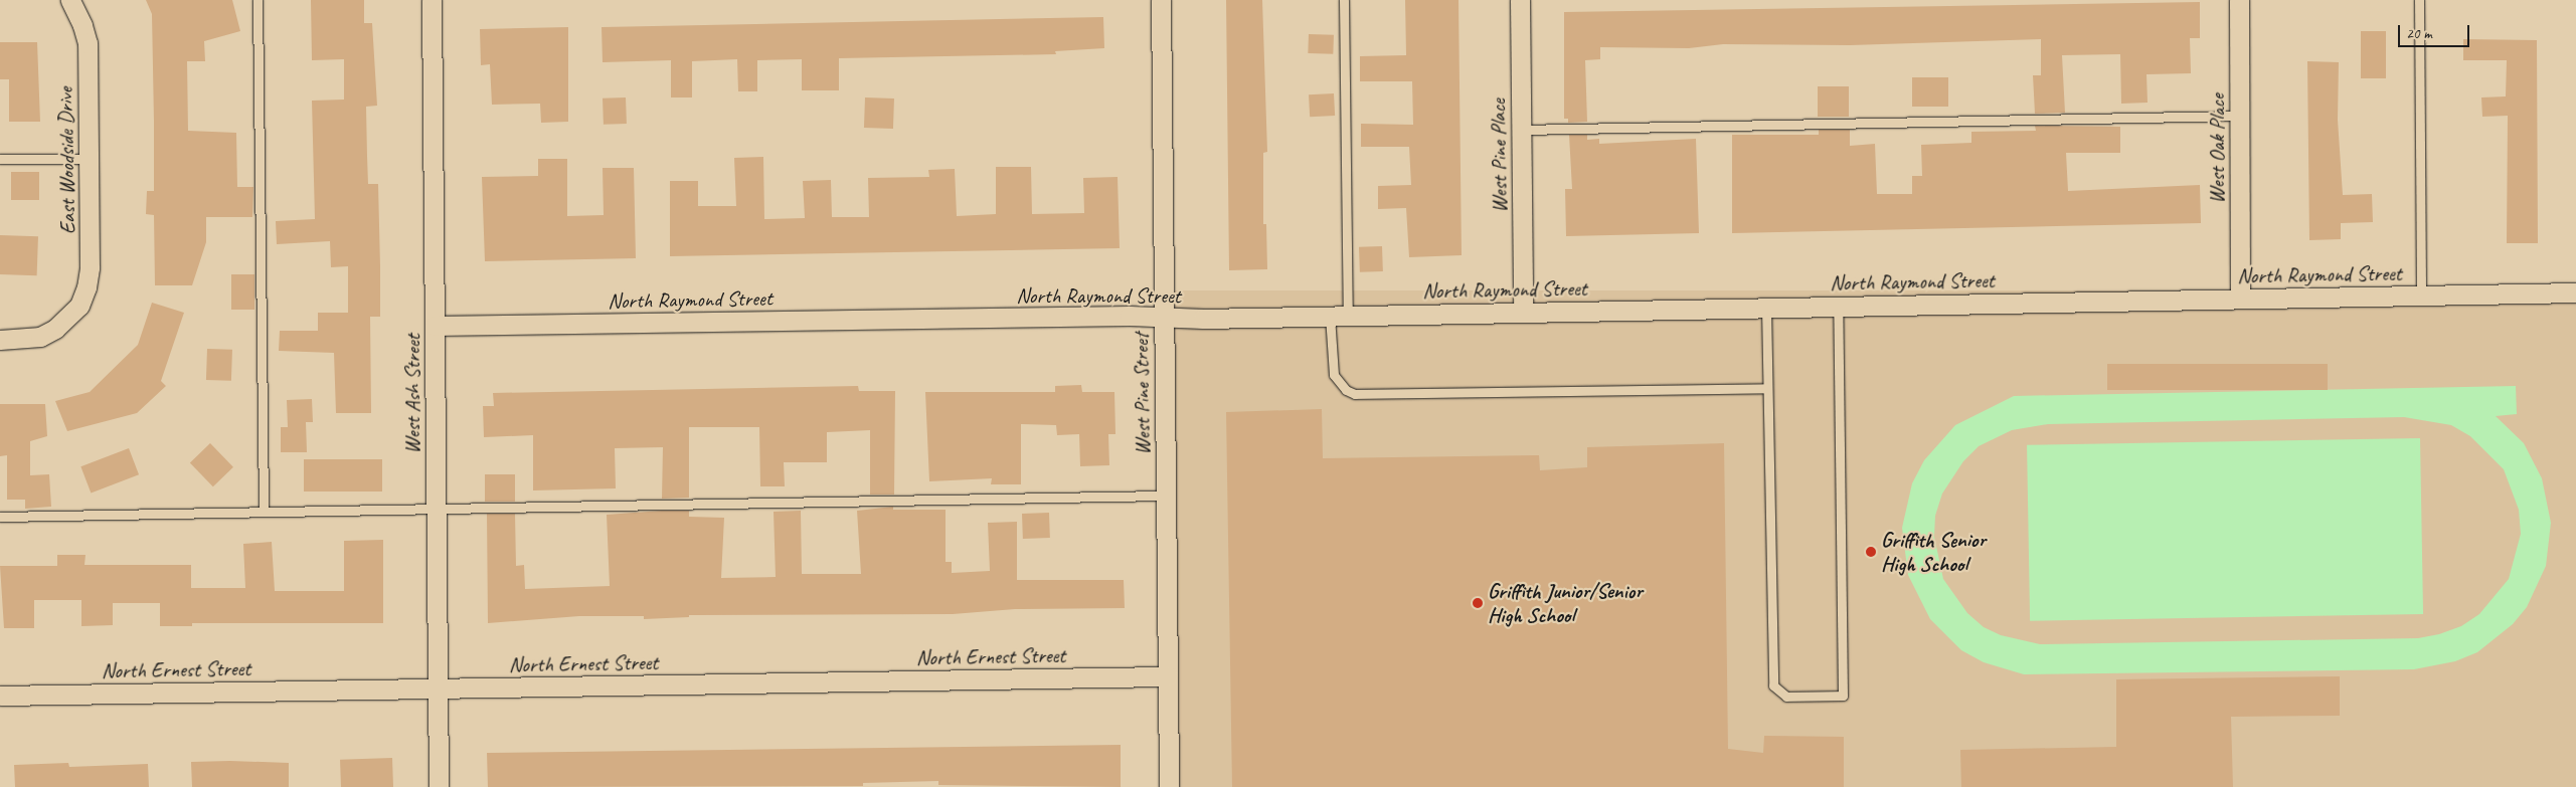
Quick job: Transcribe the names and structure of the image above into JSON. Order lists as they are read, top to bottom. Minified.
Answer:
{"streets":{"street":["West Oak Place","West Pine Place","East Woodside Drive","North Raymond Street","West Ash Street","West Pine Street","North Ernest Street"]},"crossings":[["West Oak Place","North Raymond Street"],["West Pine Place","North Raymond Street"],["North Raymond Street","West Ash Street"],["North Raymond Street","West Pine Street"],["West Ash Street","North Ernest Street"],["West Pine Street","North Ernest Street"]],"places":["Griffith Senior High School","Griffith Junior/Senior High School"],"scale_bar":"20 m"}
